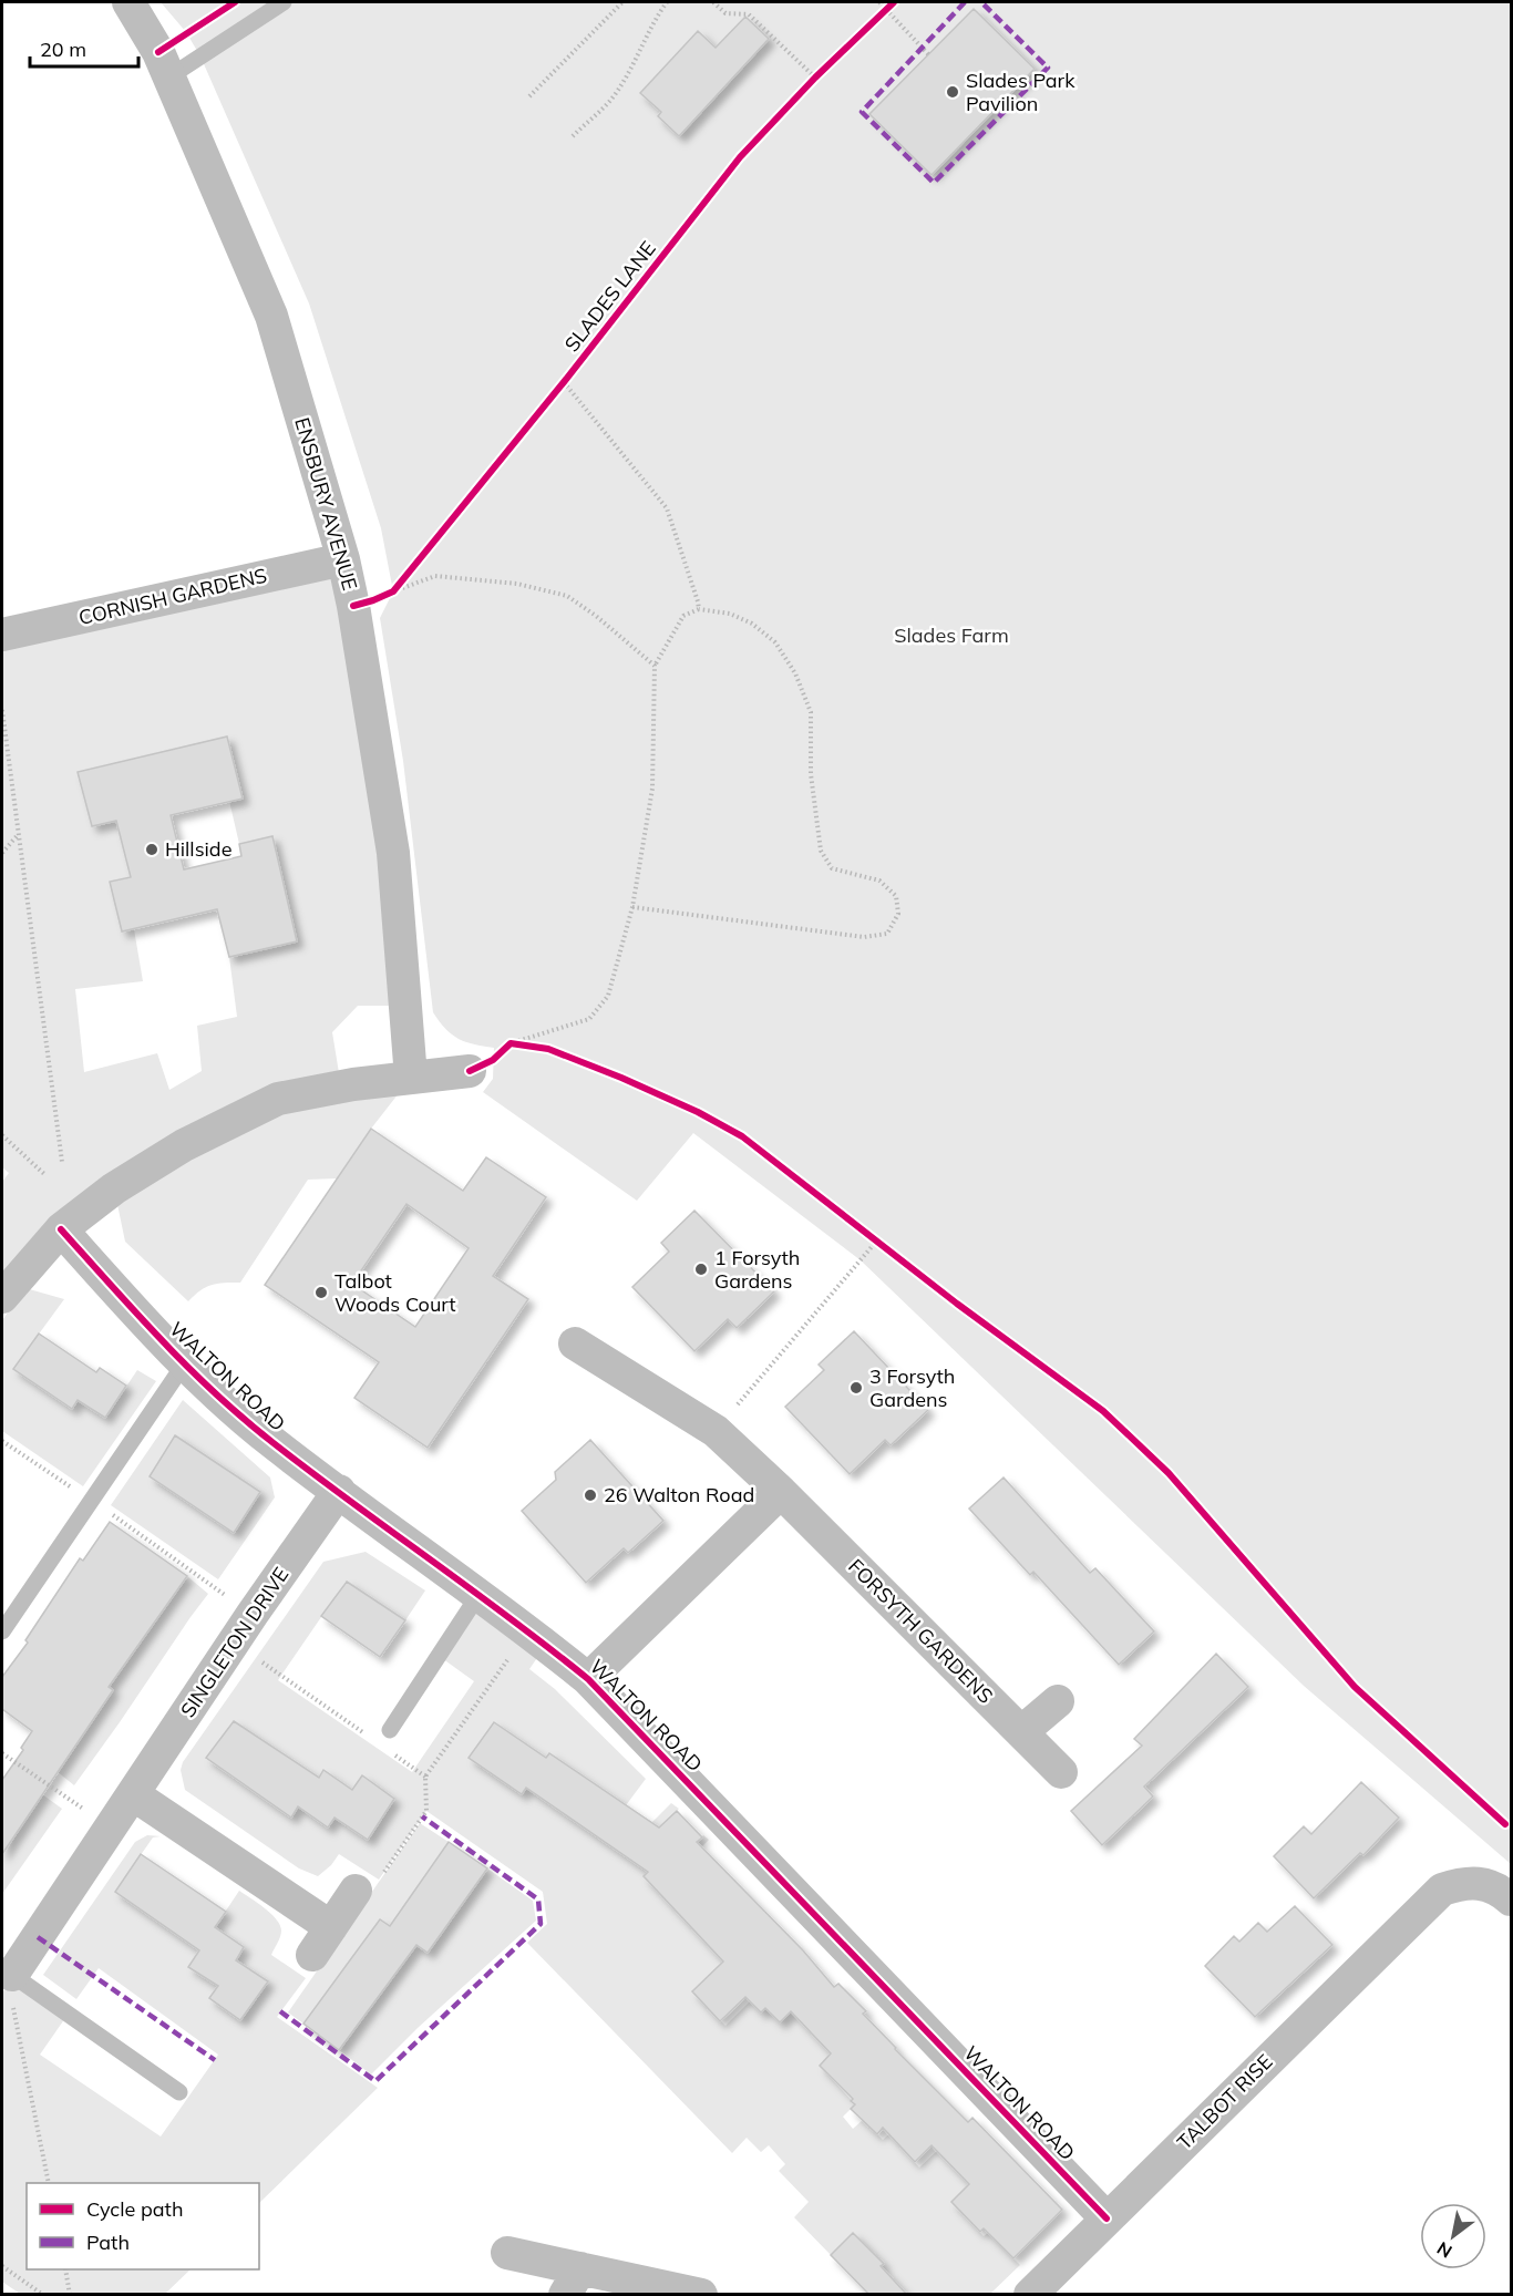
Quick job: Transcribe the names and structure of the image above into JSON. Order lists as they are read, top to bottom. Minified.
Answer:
{"streets":{"street":["ENSBURY AVENUE","CORNISH GARDENS","WALTON ROAD","FORSYTH GARDENS","SINGLETON DRIVE","TALBOT RISE"],"cycle path":["SLADES LANE"]},"crossings":[["ENSBURY AVENUE","CORNISH GARDENS"],["WALTON ROAD","SINGLETON DRIVE"],["WALTON ROAD","TALBOT RISE"]],"parks":["Slades Farm"],"places":["Slades Park Pavilion","Hillside","1 Forsyth Gardens","Talbot Woods Court","3 Forsyth Gardens","26 Walton Road"],"legend":["Cycle path","Path"],"scale_bar":"20 m","north":"bottom left"}
